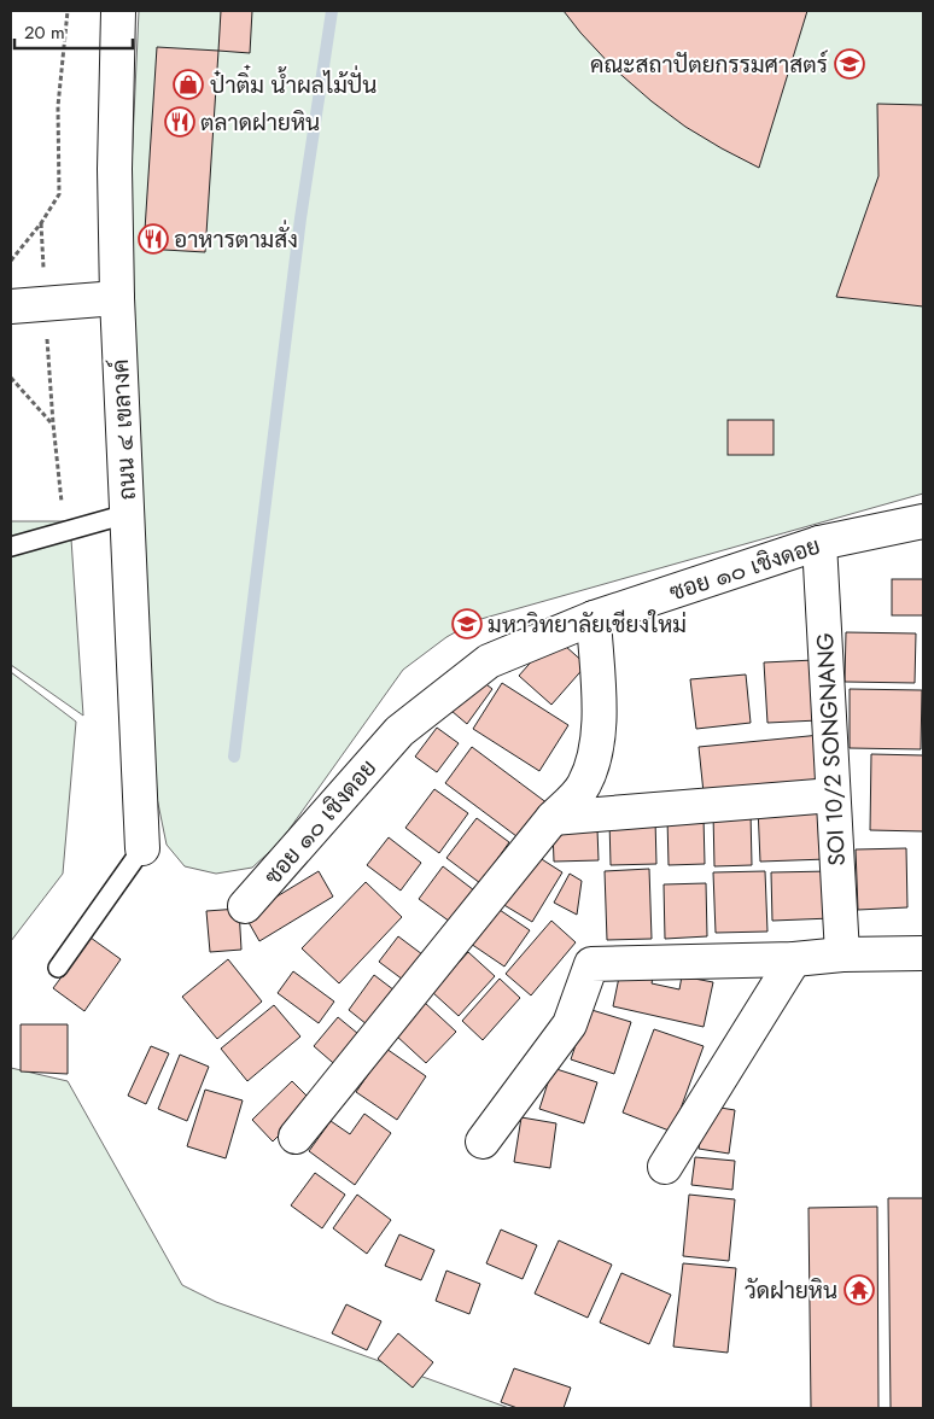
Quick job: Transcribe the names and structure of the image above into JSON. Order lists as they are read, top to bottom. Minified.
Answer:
{"streets":{"street":["ถนน ๔ เขลางค์","ซอย ๑๐ เชิงดอย","SOI 10/2 SONGNANG"]},"crossings":[["ซอย ๑๐ เชิงดอย","SOI 10/2 SONGNANG"]],"places":{"school or university":["คณะสถาปัตยกรรมศาสตร์","มหาวิทยาลัยเชียงใหม่"],"shop":["ป๋าติ๋ม น้ำผลไม้ปั่น"],"restaurant":["ตลาดฝายหิน","อาหารตามสั่ง"],"temple":["วัดฝายหิน"]},"scale_bar":"20 m"}
